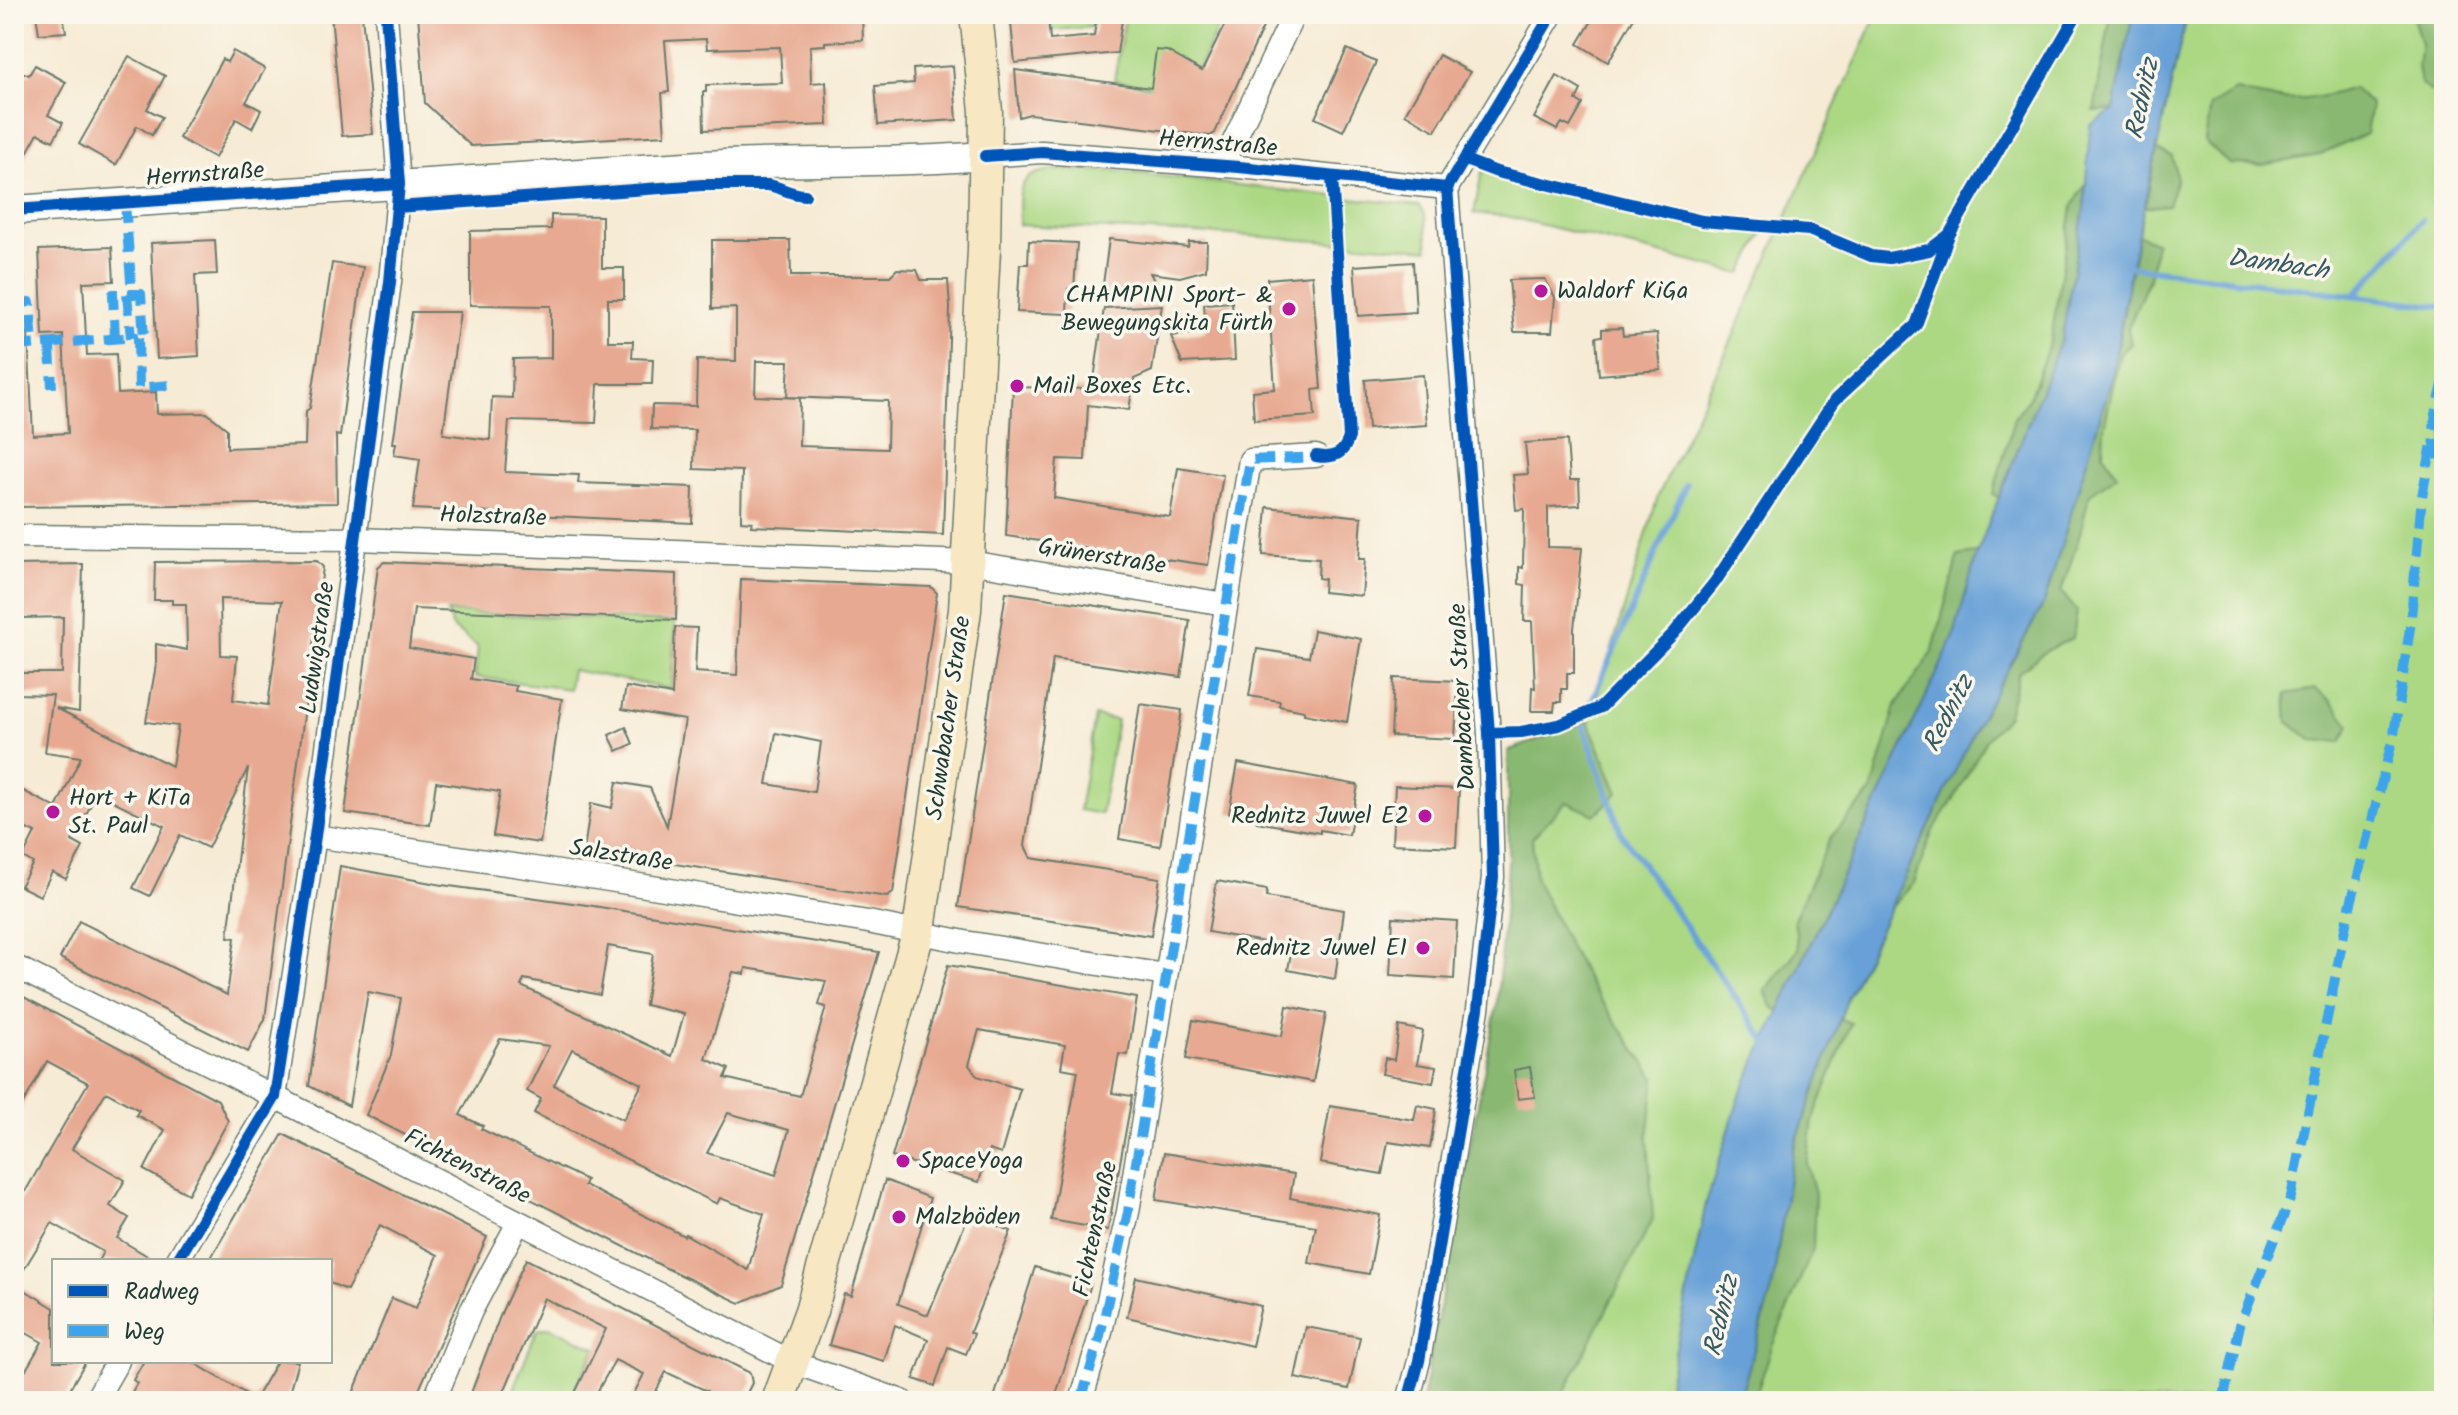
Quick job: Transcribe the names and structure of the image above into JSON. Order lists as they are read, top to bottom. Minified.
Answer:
{"streets":{"main road":["Schwabacher Straße"],"street":["Herrnstraße","Holzstraße","Grünerstraße","Ludwigstraße","Dambacher Straße","Salzstraße","Fichtenstraße"]},"crossings":[["Herrnstraße","Ludwigstraße"],["Herrnstraße","Dambacher Straße"],["Herrnstraße","Schwabacher Straße"],["Holzstraße","Grünerstraße"],["Holzstraße","Ludwigstraße"],["Holzstraße","Schwabacher Straße"],["Grünerstraße","Schwabacher Straße"],["Grünerstraße","Fichtenstraße"],["Ludwigstraße","Salzstraße"],["Ludwigstraße","Fichtenstraße"],["Schwabacher Straße","Salzstraße"],["Schwabacher Straße","Fichtenstraße"],["Salzstraße","Fichtenstraße"]],"water":["Rednitz","Dambach"],"places":["Waldorf KiGa","CHAMPINI Sport- & Bewegungskita Fürth","Mail Boxes Etc.","Hort + KiTa St. Paul","Rednitz Juwel E2","Rednitz Juwel E1","SpaceYoga","Malzböden"],"legend":["Radweg","Weg"]}
